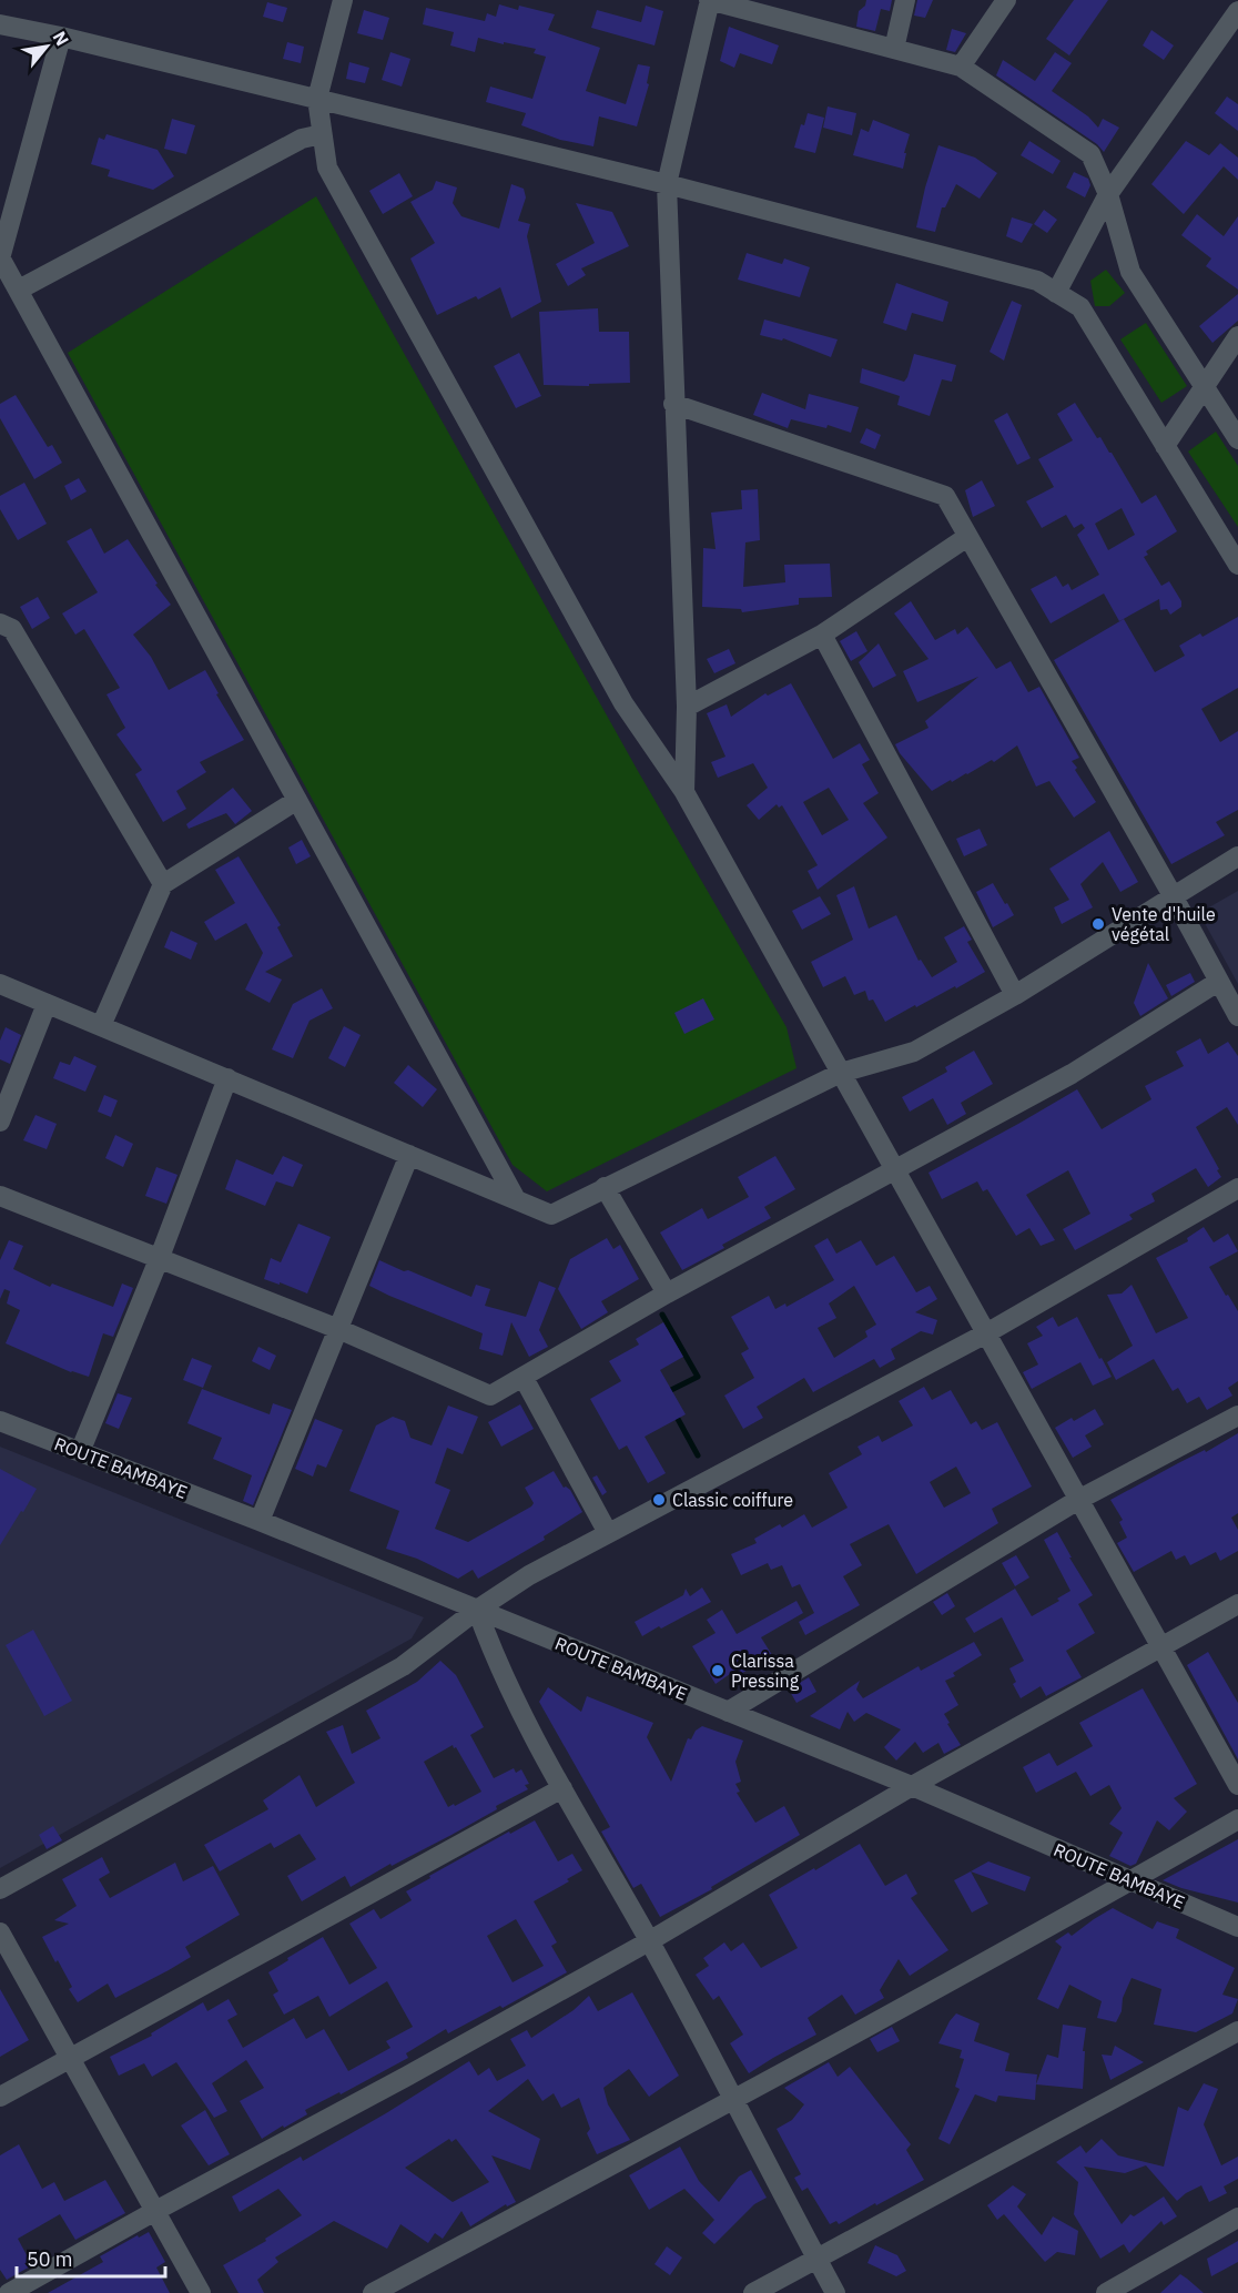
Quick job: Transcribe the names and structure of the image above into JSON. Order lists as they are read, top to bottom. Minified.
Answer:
{"streets":{"street":["ROUTE BAMBAYE"]},"places":["Vente d'huile végétal","Classic coiffure","Clarissa Pressing"],"scale_bar":"50 m","north":"top right"}
